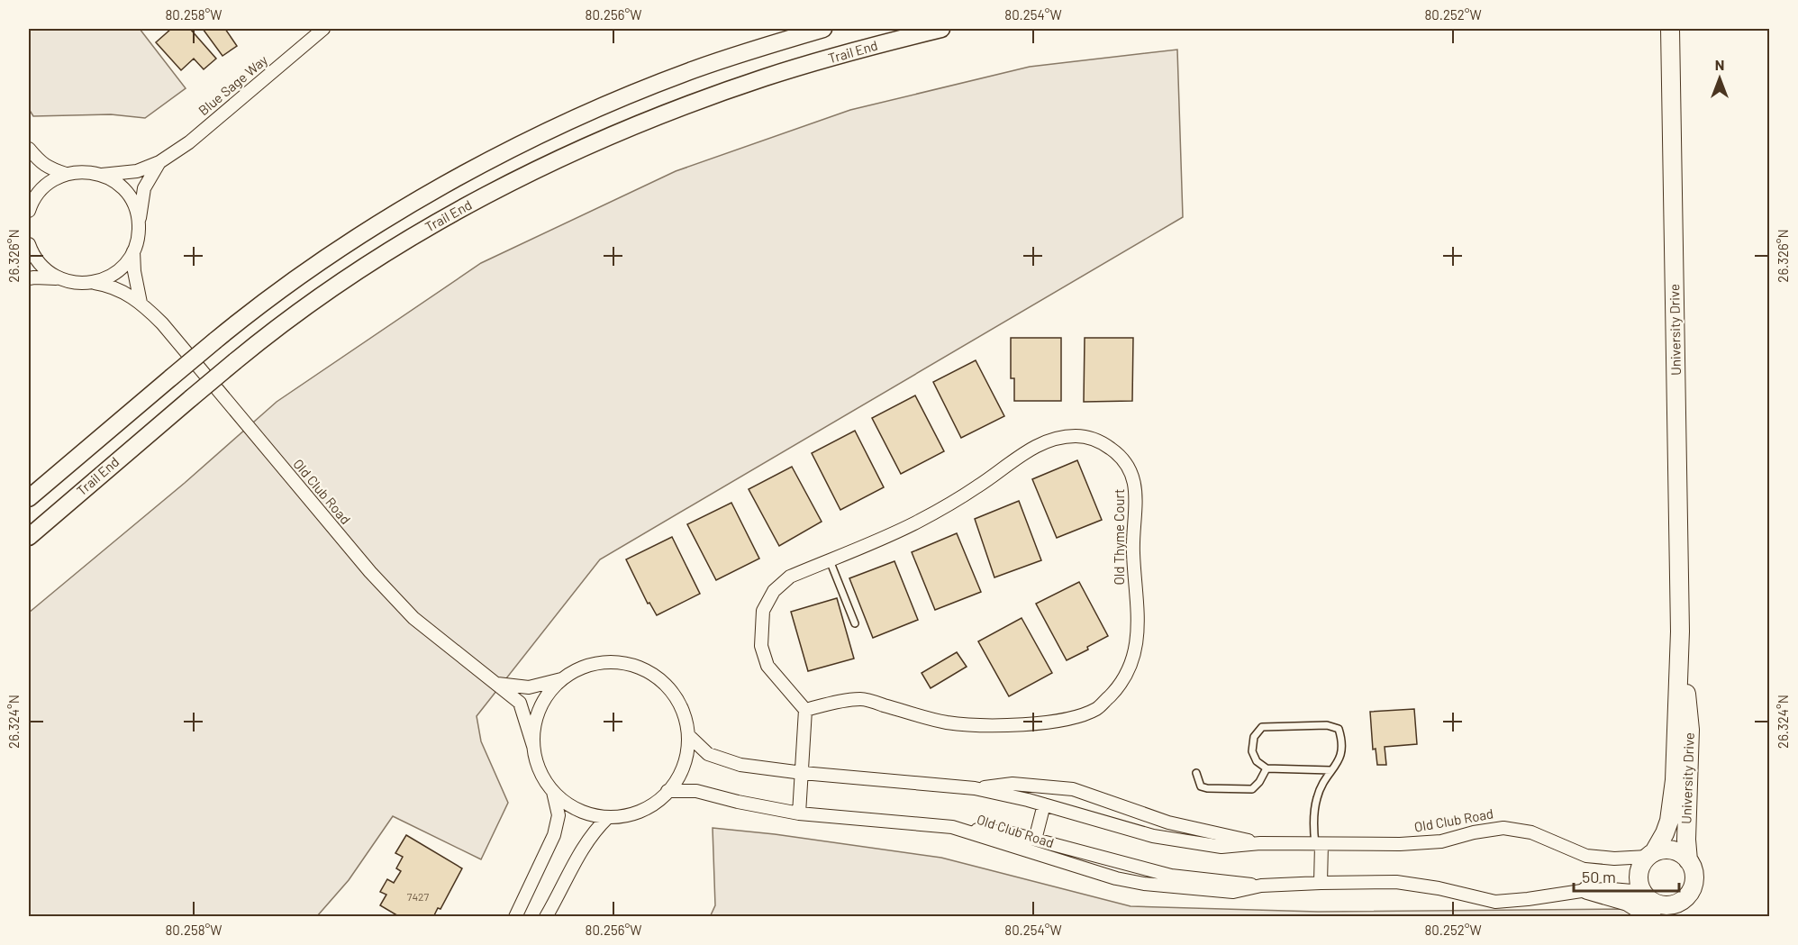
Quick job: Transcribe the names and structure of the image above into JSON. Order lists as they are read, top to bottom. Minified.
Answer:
{"streets":{"main road":["University Drive"],"street":["Trail End","Blue Sage Way","Old Club Road","Old Thyme Court"]},"crossings":[["University Drive","Old Club Road"]],"house_numbers":["7427"],"scale_bar":"50 m","north":"top","coordinates":["80.258°W","80.256°W","80.254°W","80.252°W","26.326°N","26.324°N"]}
